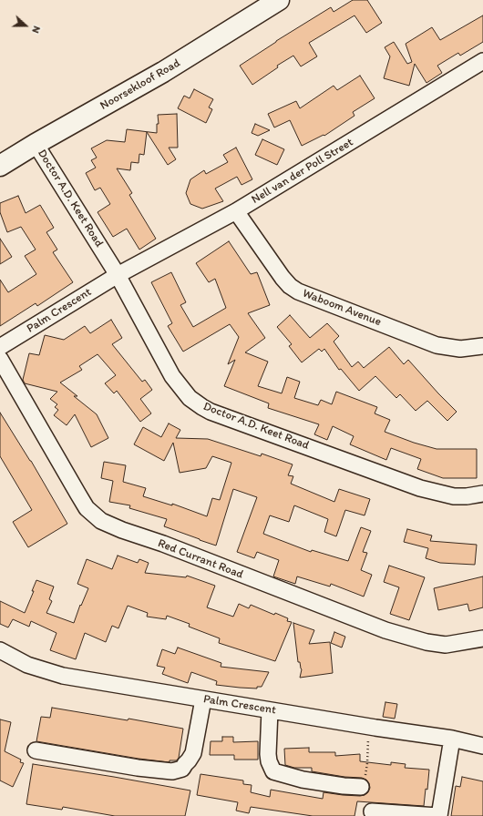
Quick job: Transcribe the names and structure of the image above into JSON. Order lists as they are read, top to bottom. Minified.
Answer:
{"streets":{"street":["Noorsekloof Road","Nell van der Poll Street","Doctor A.D. Keet Road","Waboom Avenue","Palm Crescent","Red Currant Road"]},"crossings":[["Noorsekloof Road","Doctor A.D. Keet Road"],["Nell van der Poll Street","Doctor A.D. Keet Road"],["Nell van der Poll Street","Waboom Avenue"],["Nell van der Poll Street","Palm Crescent"],["Doctor A.D. Keet Road","Palm Crescent"]],"north":"right"}
